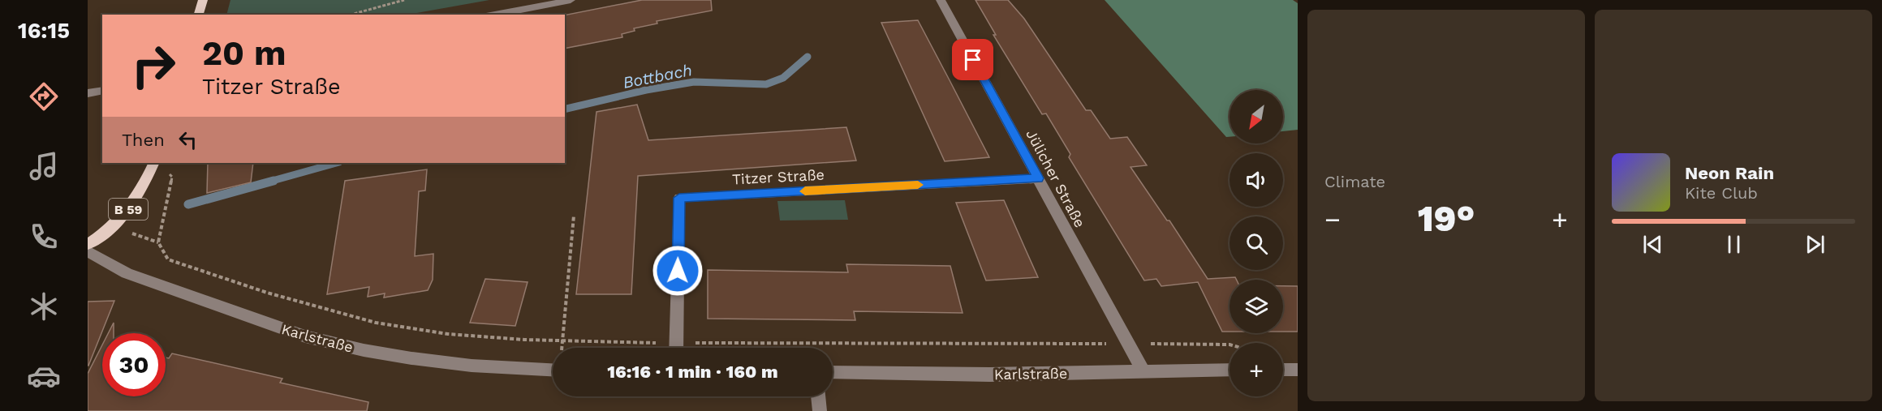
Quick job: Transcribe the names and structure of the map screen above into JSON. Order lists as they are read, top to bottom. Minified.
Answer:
{"streets":{"main road":["B 59"],"street":["Titzer Straße","Jülicher Straße","Karlstraße"]},"crossings":[["Titzer Straße","Jülicher Straße"],["Jülicher Straße","Karlstraße"]],"water":["Bottbach"],"north":"bottom left","page":{"tabs":"16:15","tile":"Climate","turn":["20 m","Titzer Straße"],"map_buttons":"+","then":"Then","song":["Neon Rain","Kite Club"],"heat":["−","19°","+"],"limit":"30","trip":"16:16 · 1 min · 160 m"}}
